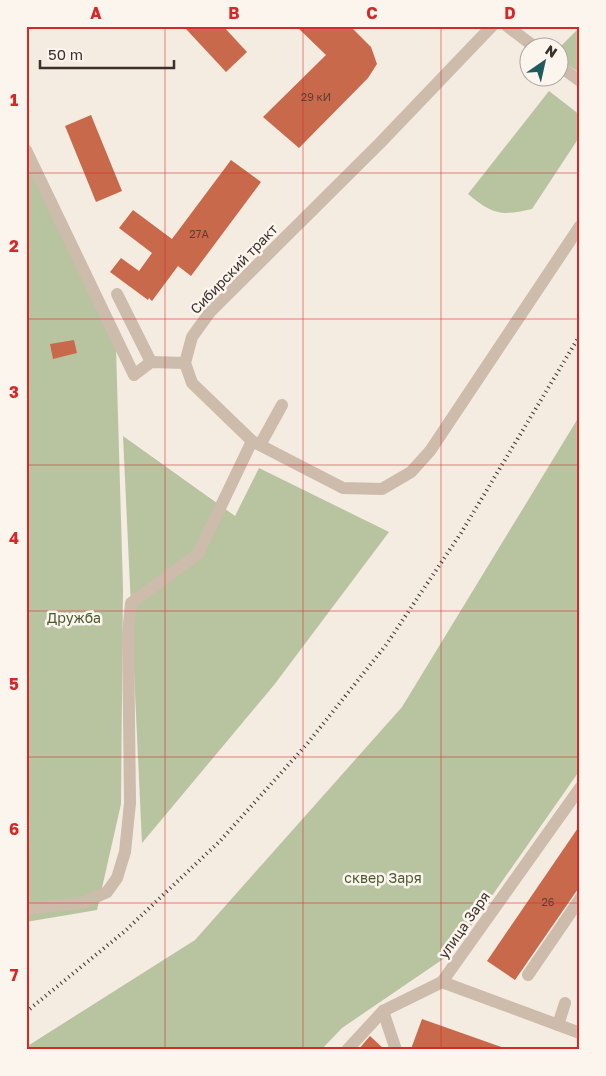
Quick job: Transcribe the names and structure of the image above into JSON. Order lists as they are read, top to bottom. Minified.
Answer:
{"streets":{"street":["Сибирский тракт","улица Заря"]},"parks":["Дружба","сквер Заря"],"house_numbers":["29 кИ","27А","26"],"scale_bar":"50 m","north":"top right","grid":{"columns":["A","B","C","D"],"rows":["1","2","3","4","5","6","7"]}}
